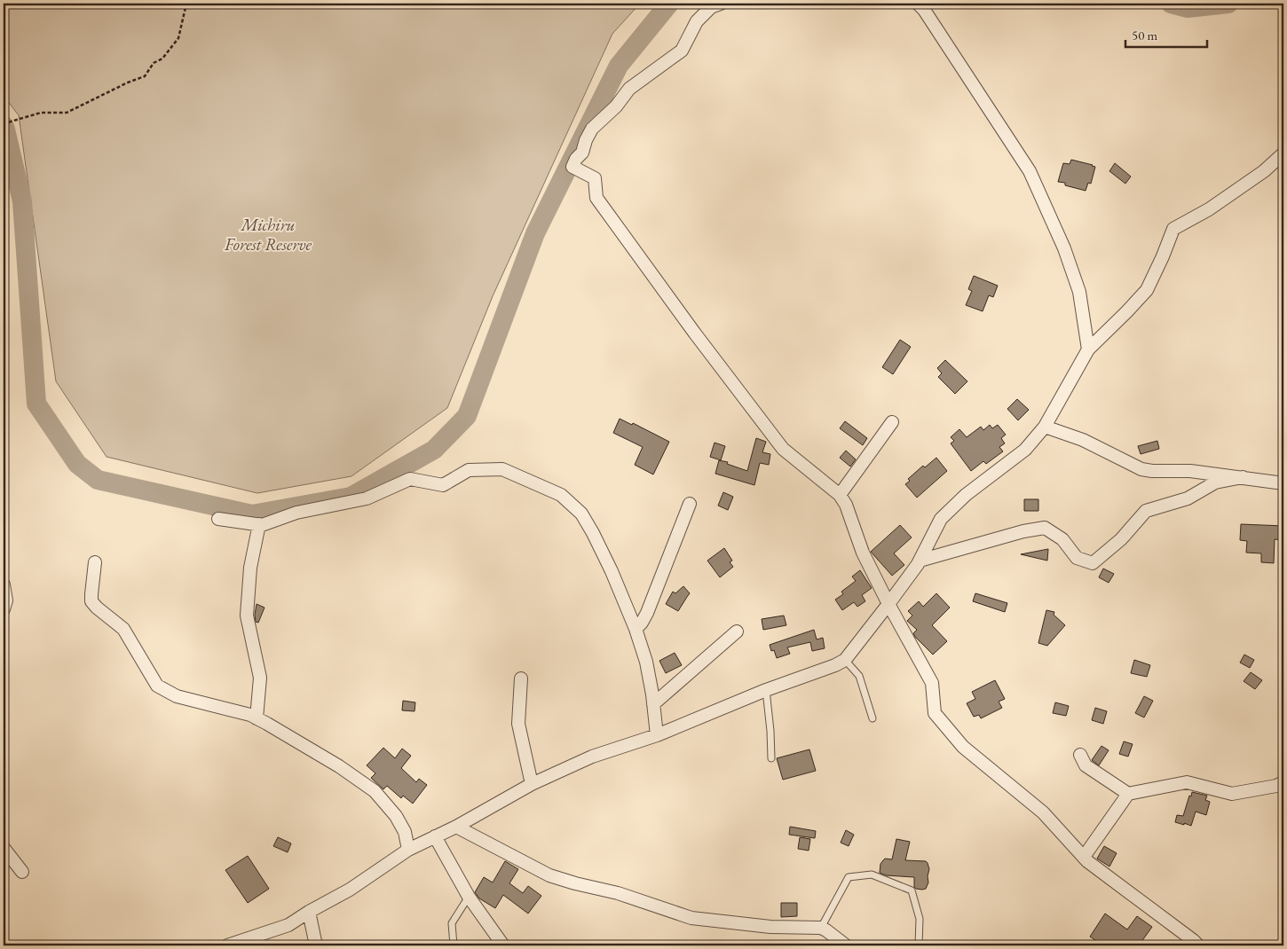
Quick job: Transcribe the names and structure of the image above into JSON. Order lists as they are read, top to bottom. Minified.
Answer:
{"parks":["Michiru Forest Reserve"],"scale_bar":"50 m"}
